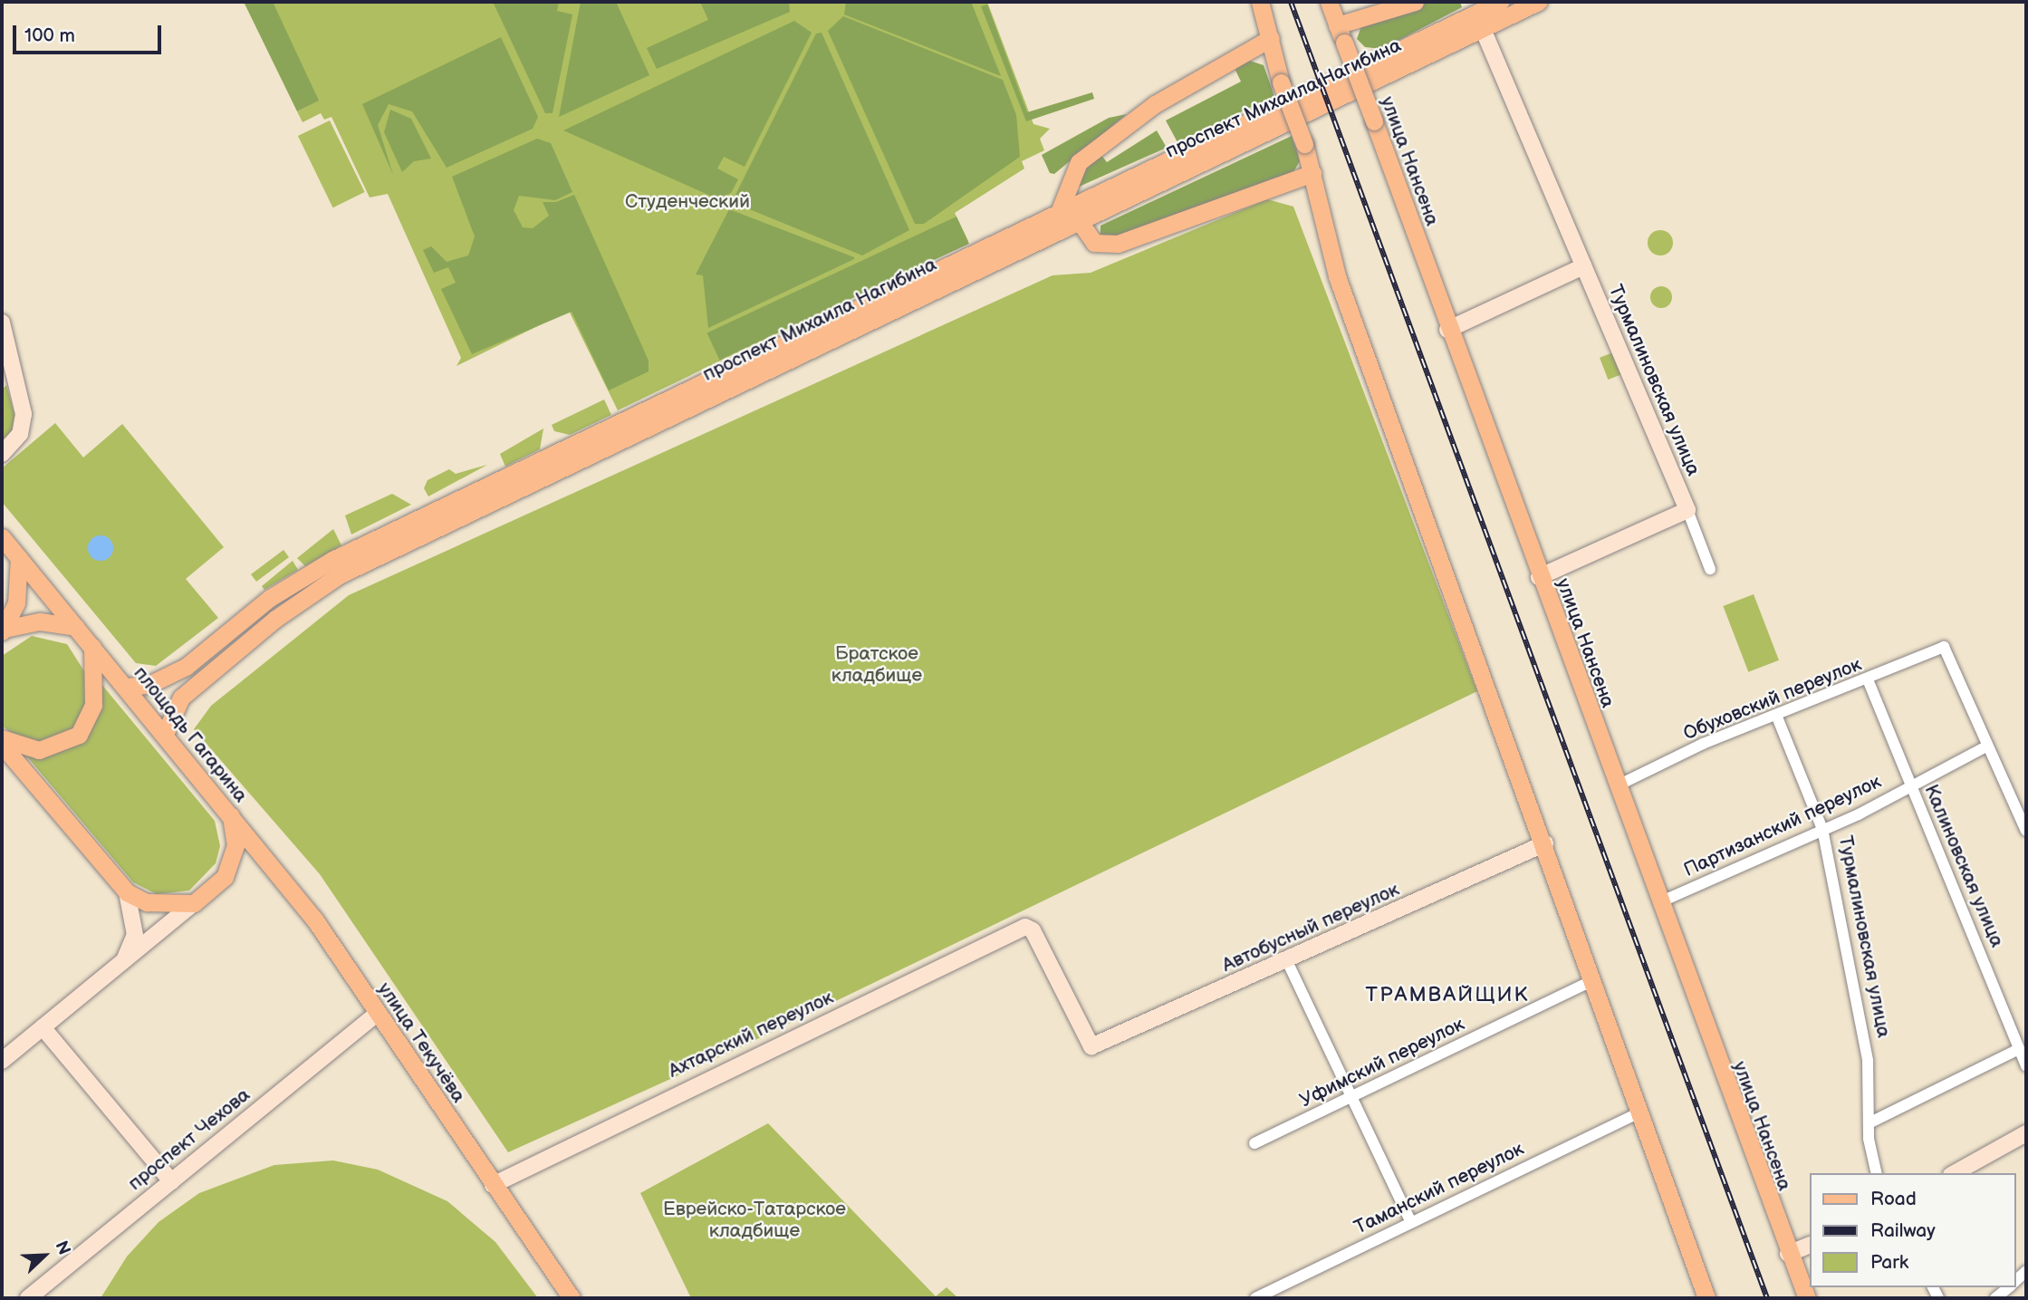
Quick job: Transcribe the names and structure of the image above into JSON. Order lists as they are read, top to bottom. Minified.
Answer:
{"streets":{"main road":["проспект Михаила Нагибина","улица Нансена","площадь Гагарина","улица Текучёва"],"street":["Турмалиновская улица","Обуховский переулок","Партизанский переулок","Калиновская улица","Автобусный переулок","Ахтарский переулок","Уфимский переулок","проспект Чехова","Таманский переулок"]},"crossings":[["проспект Михаила Нагибина","Турмалиновская улица"],["проспект Михаила Нагибина","площадь Гагарина"],["улица Нансена","Обуховский переулок"],["улица Нансена","Партизанский переулок"],["Турмалиновская улица","Обуховский переулок"],["Турмалиновская улица","Партизанский переулок"],["Обуховский переулок","Партизанский переулок"],["Обуховский переулок","Калиновская улица"],["площадь Гагарина","улица Текучёва"],["Партизанский переулок","Калиновская улица"],["Автобусный переулок","Ахтарский переулок"],["Ахтарский переулок","улица Текучёва"],["улица Текучёва","проспект Чехова"]],"districts":["ТРАМВАЙЩИК"],"parks":["Студенческий","Братское кладбище","Еврейско-Татарское кладбище"],"legend":["Road","Railway","Park"],"scale_bar":"100 m","north":"top right"}
